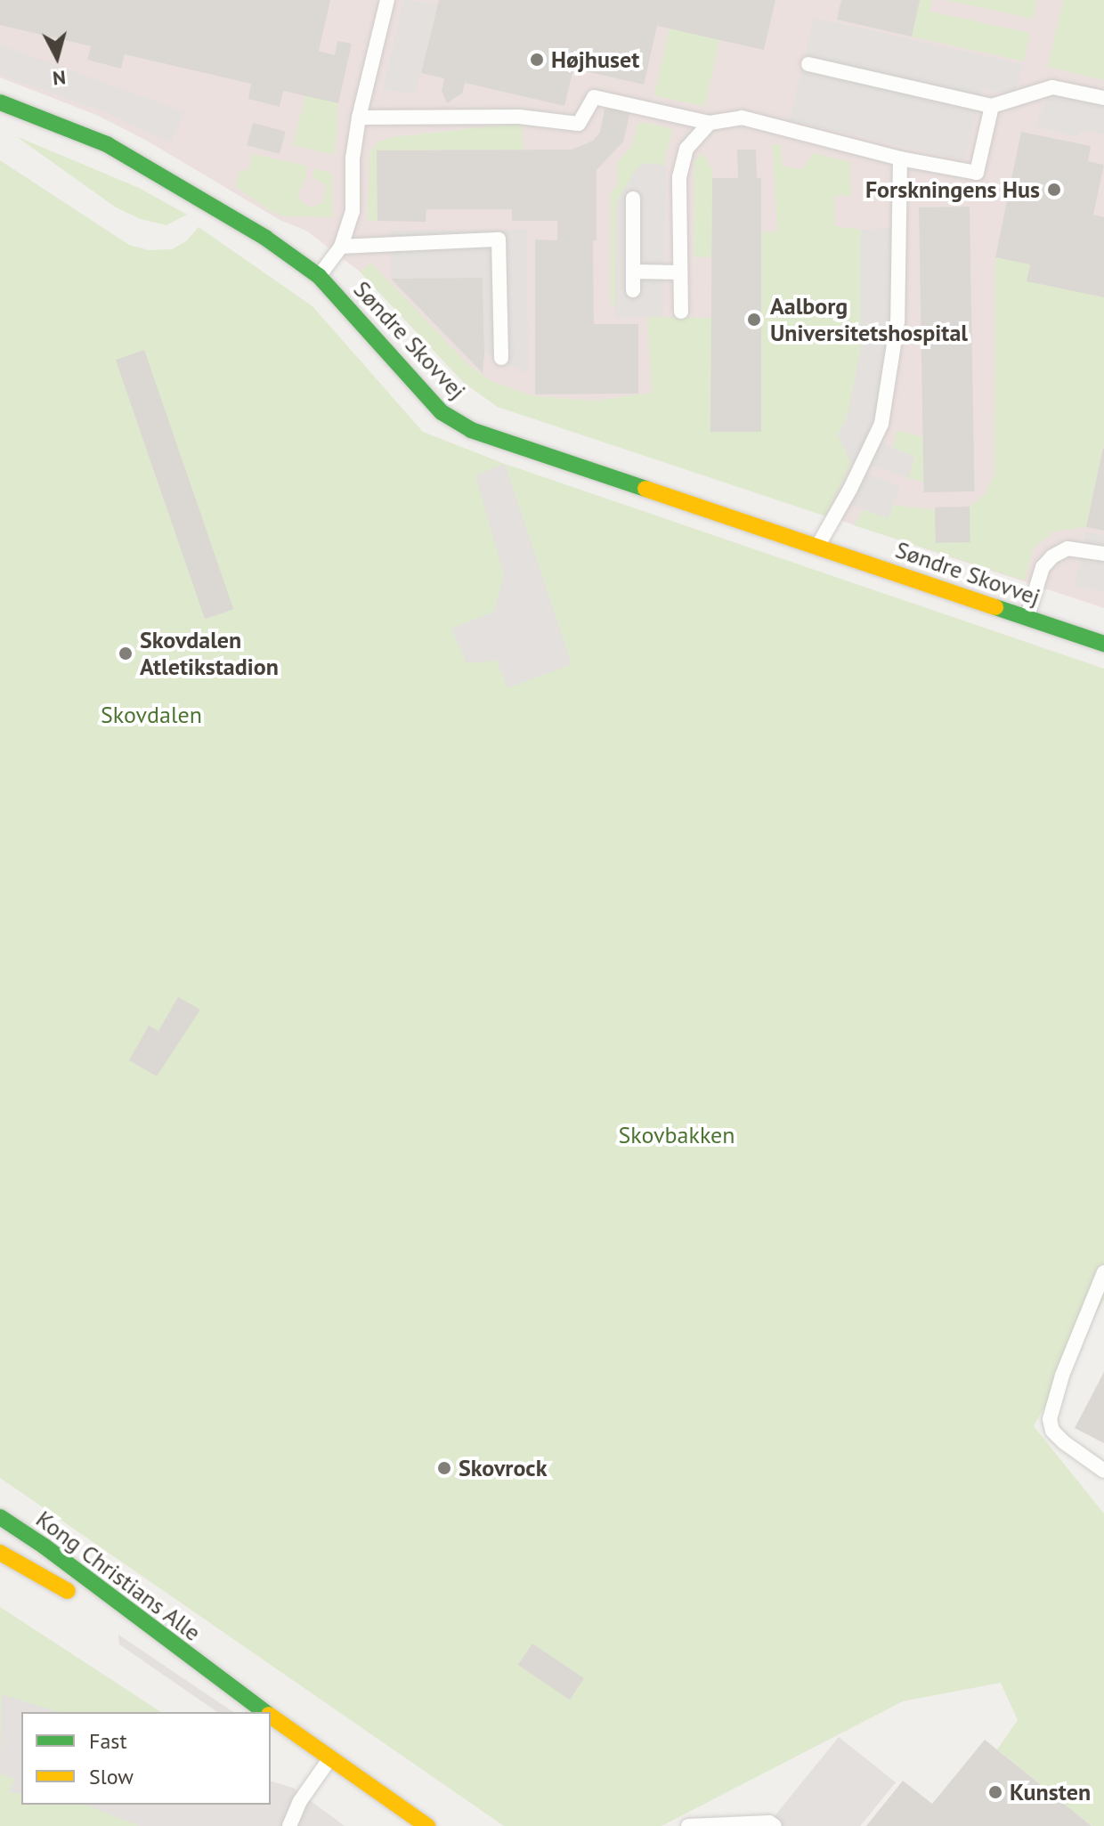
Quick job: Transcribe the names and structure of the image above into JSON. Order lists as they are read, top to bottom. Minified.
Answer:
{"streets":{"street":["Søndre Skovvej","Kong Christians Alle"]},"parks":["Skovdalen","Skovbakken"],"places":["Højhuset","Forskningens Hus","Aalborg Universitetshospital","Skovdalen Atletikstadion","Skovrock","Kunsten"],"legend":["Fast","Slow"],"north":"bottom"}
